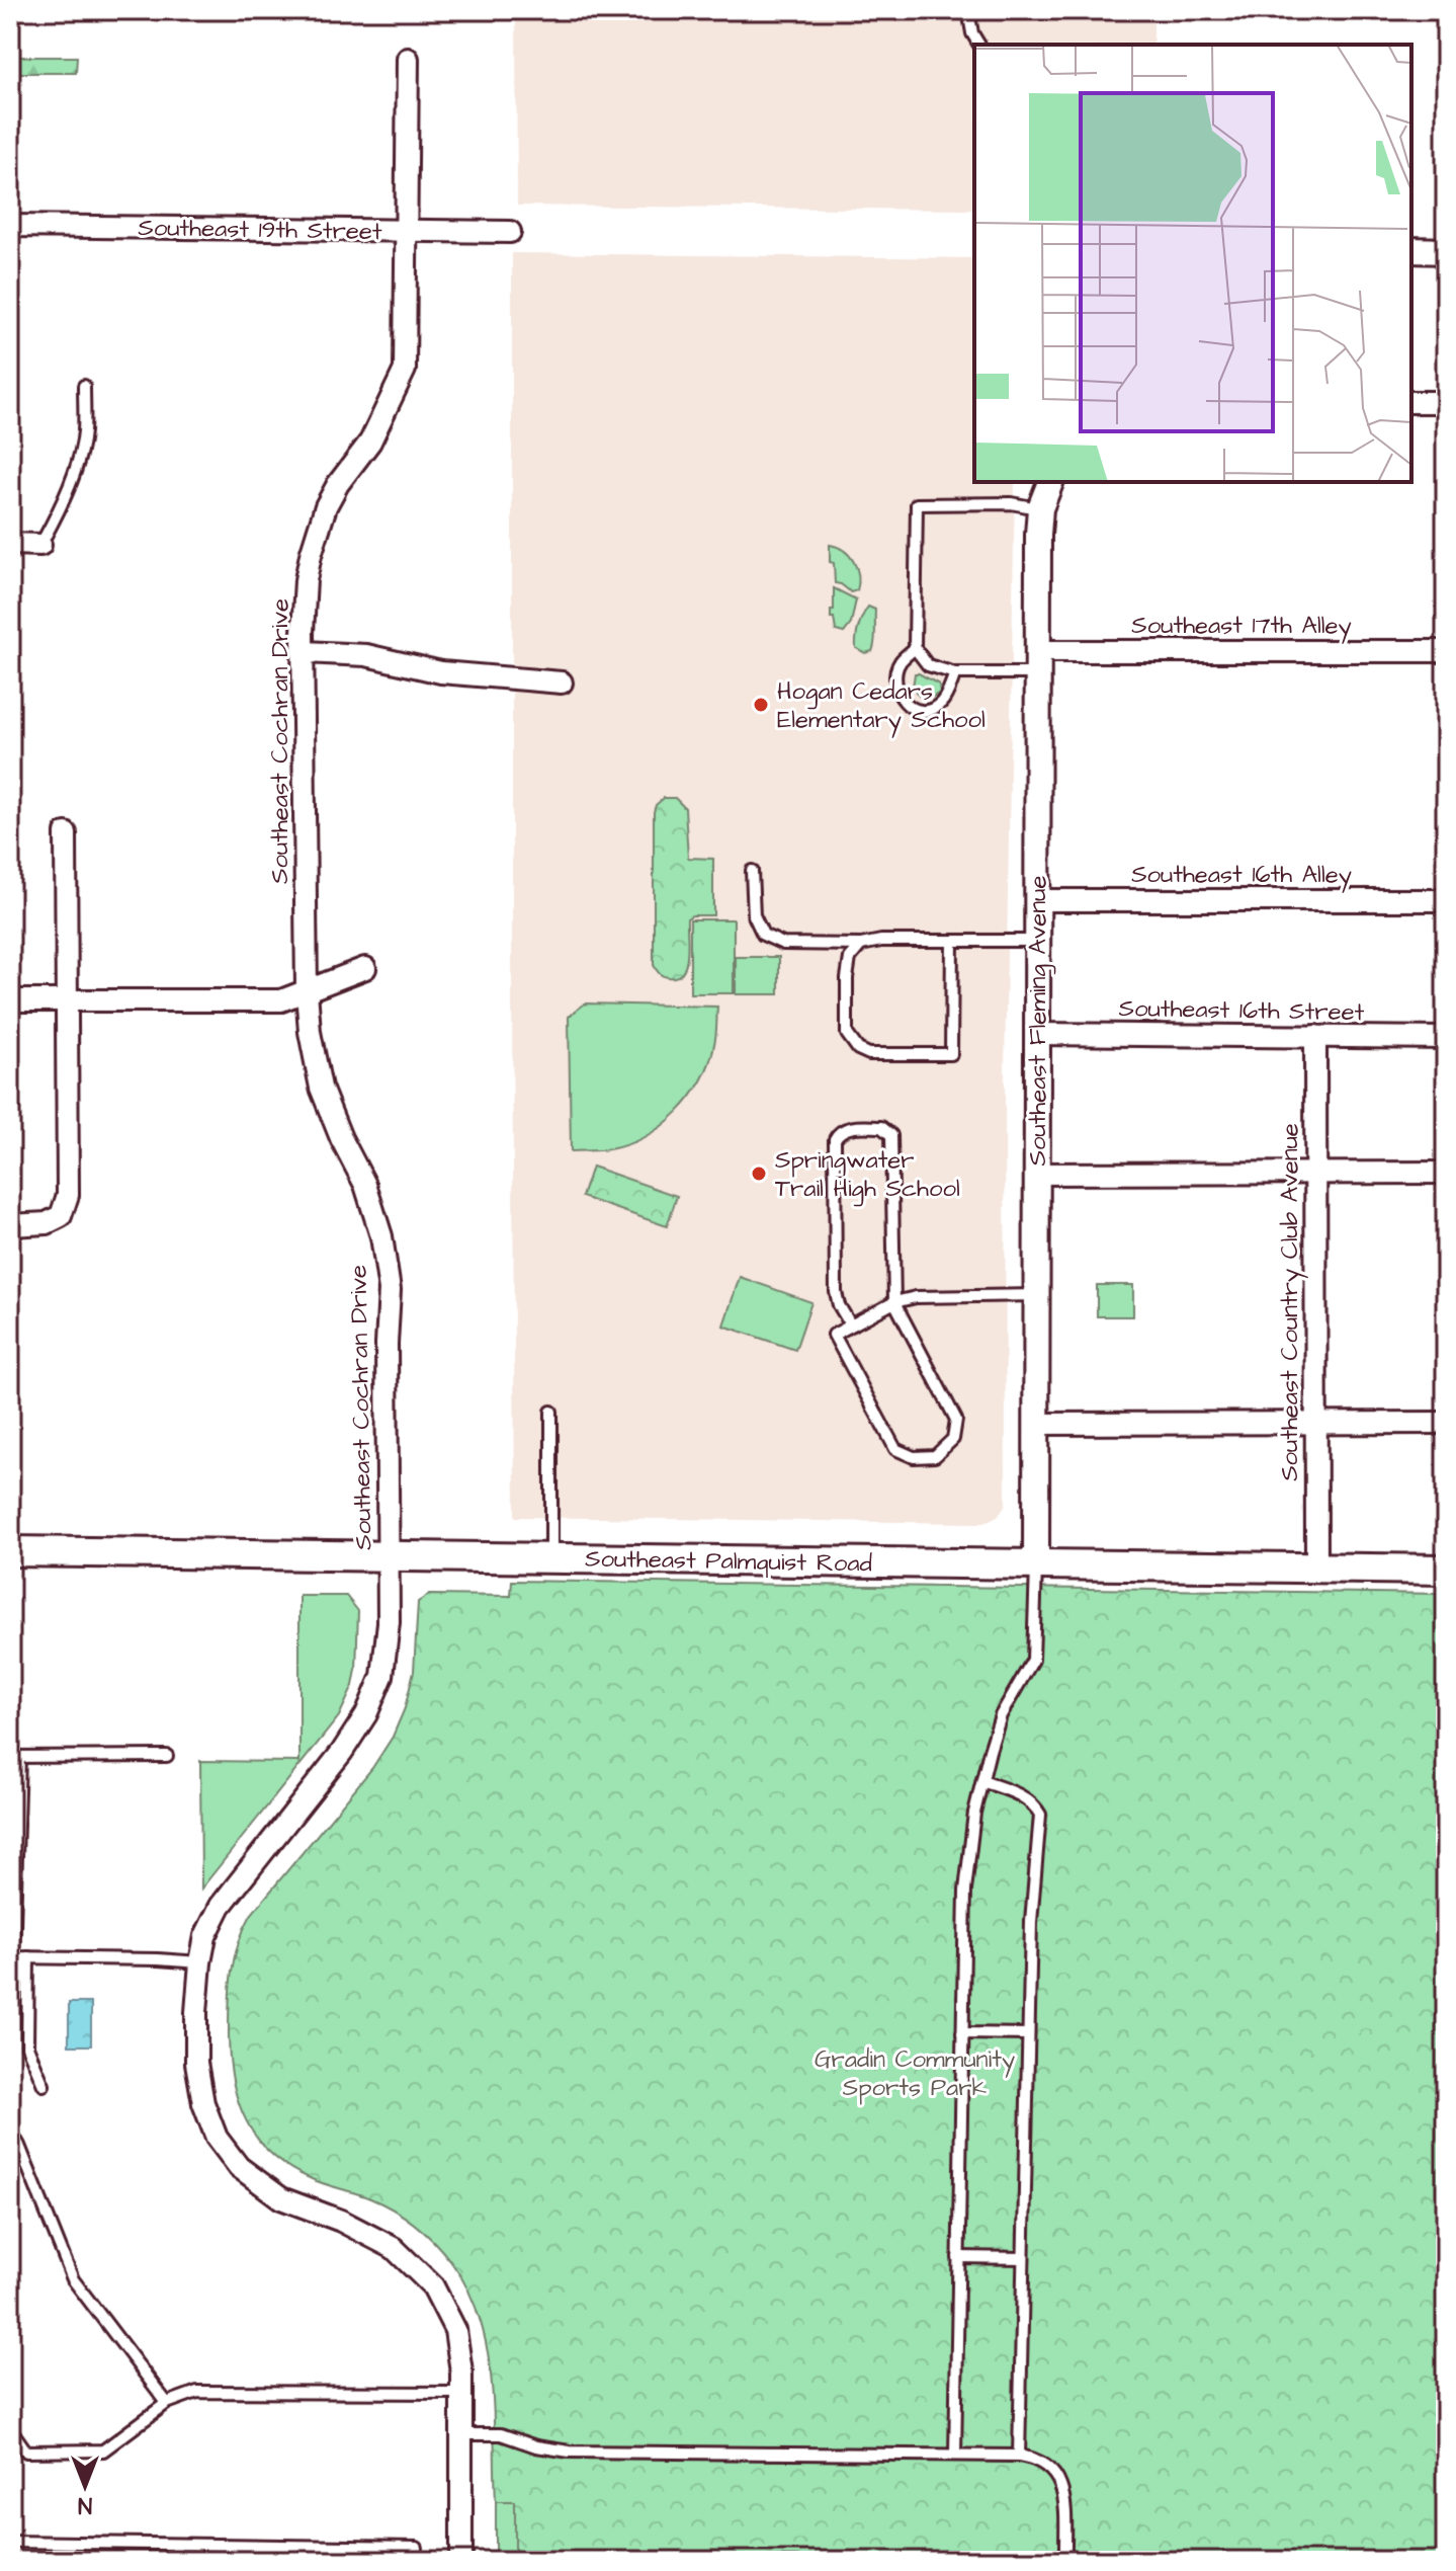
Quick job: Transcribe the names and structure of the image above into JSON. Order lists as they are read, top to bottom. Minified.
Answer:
{"streets":{"main road":["Southeast Palmquist Road"],"street":["Southeast 19th Street","Southeast 17th Alley","Southeast Cochran Drive","Southeast 16th Alley","Southeast 16th Street","Southeast Fleming Avenue","Southeast Country Club Avenue"]},"crossings":[["Southeast 19th Street","Southeast Cochran Drive"],["Southeast 17th Alley","Southeast Fleming Avenue"],["Southeast Cochran Drive","Southeast Palmquist Road"],["Southeast 16th Alley","Southeast Fleming Avenue"],["Southeast 16th Street","Southeast Fleming Avenue"],["Southeast 16th Street","Southeast Country Club Avenue"],["Southeast Fleming Avenue","Southeast Palmquist Road"],["Southeast Country Club Avenue","Southeast Palmquist Road"]],"parks":["Gradin Community Sports Park"],"places":["Hogan Cedars Elementary School","Springwater Trail High School"],"north":"bottom"}
